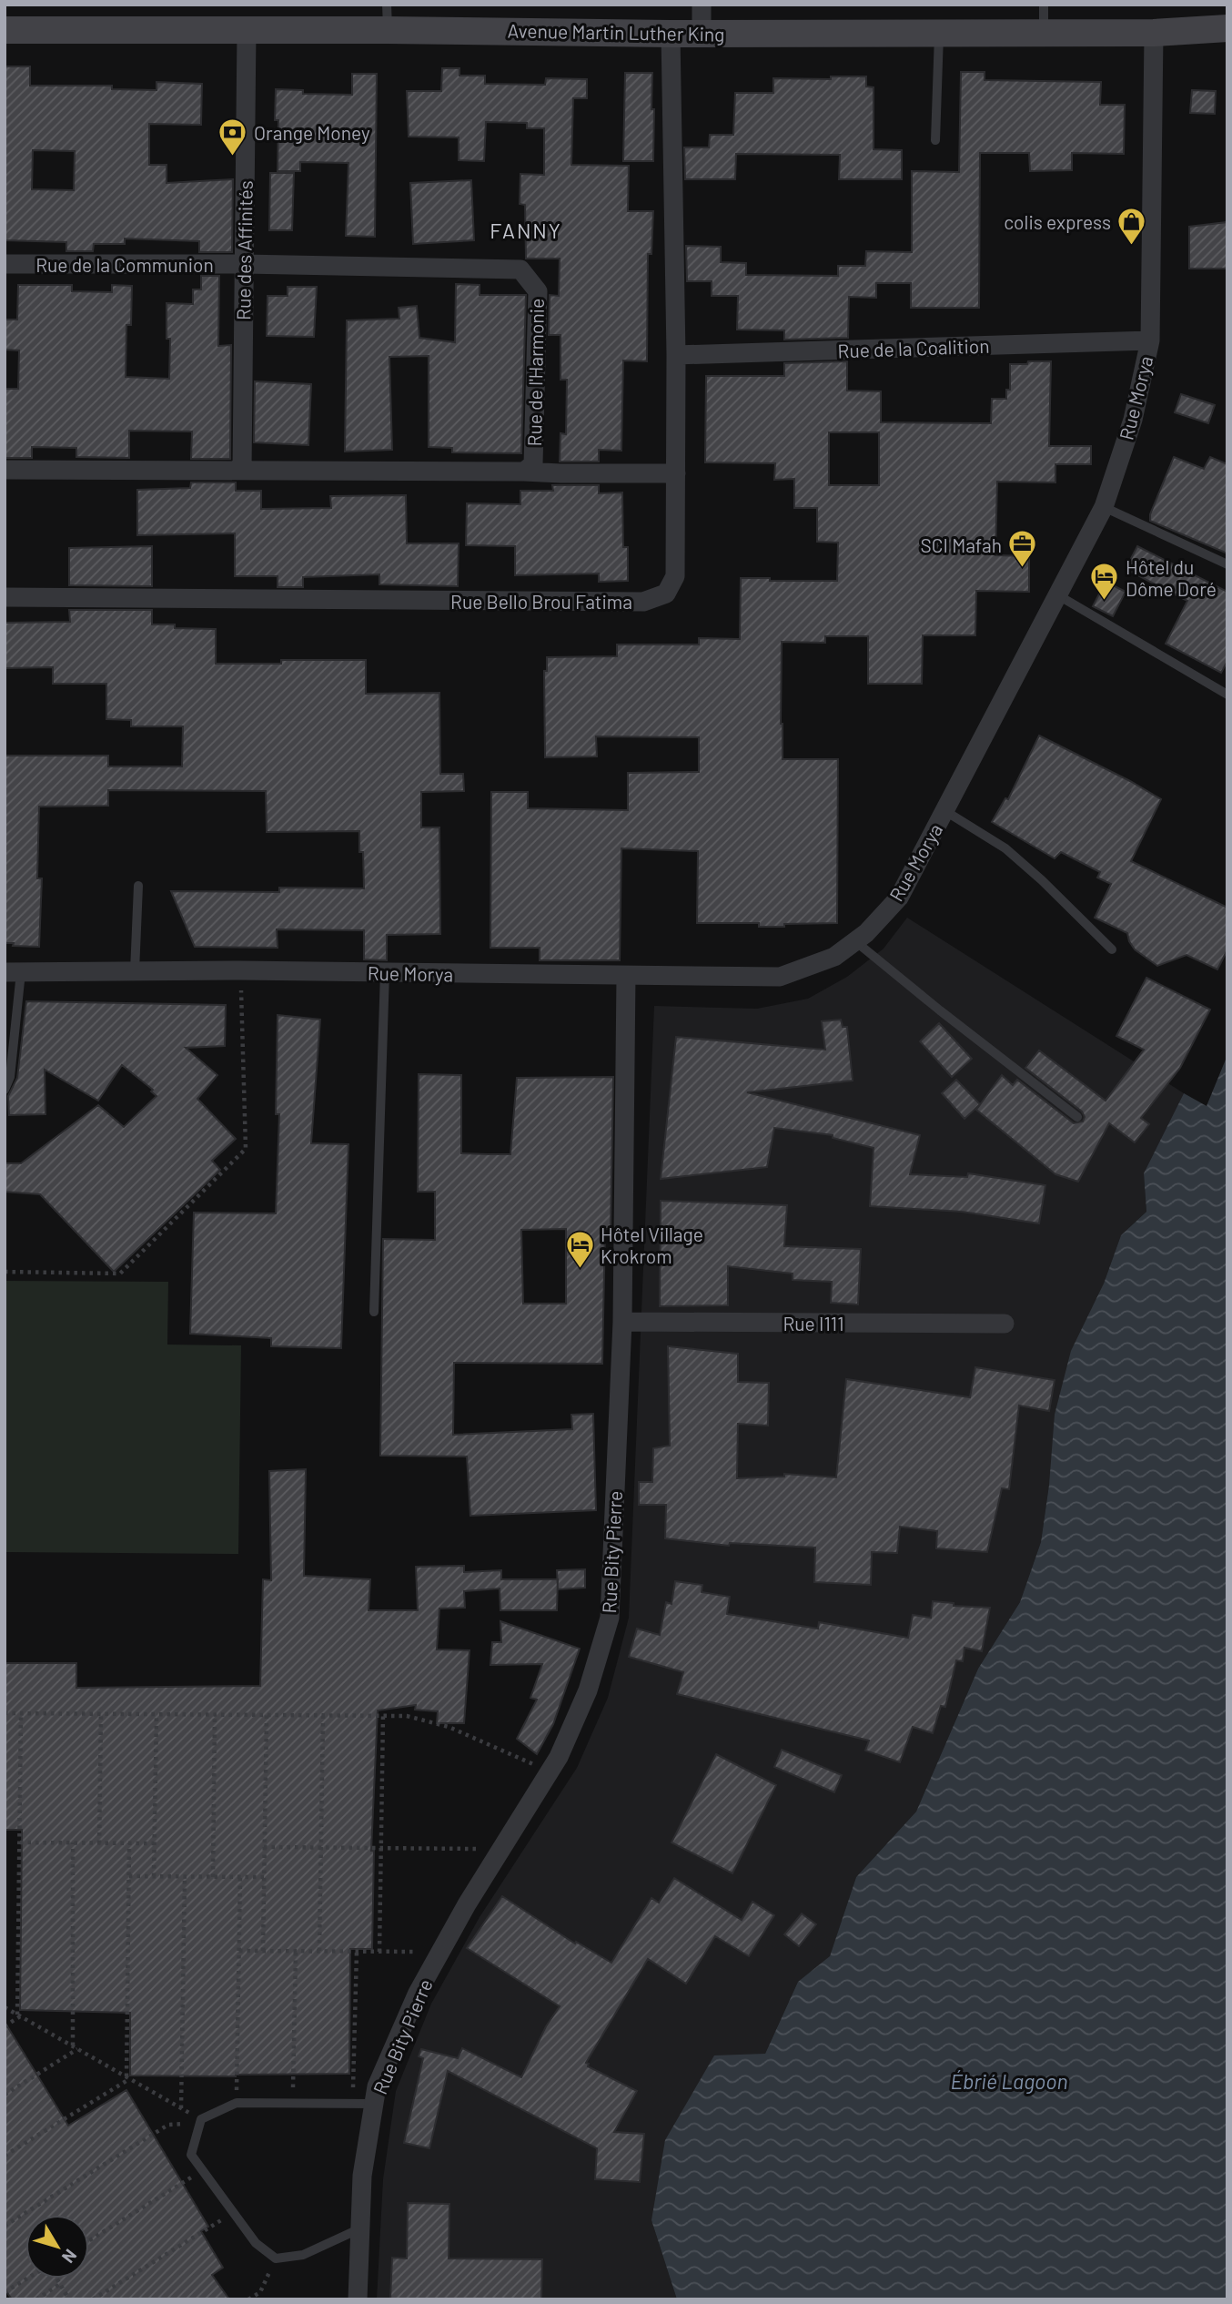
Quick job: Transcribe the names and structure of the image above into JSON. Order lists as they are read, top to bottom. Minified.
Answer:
{"streets":{"street":["Avenue Martin Luther King","Rue des Affinités","Rue de la Communion","Rue de la Coalition","Rue de l'Harmonie","Rue Morya","Rue Bello Brou Fatima","Rue I111","Rue Bity Pierre"]},"crossings":[["Avenue Martin Luther King","Rue des Affinités"],["Avenue Martin Luther King","Rue Morya"],["Avenue Martin Luther King","Rue Bello Brou Fatima"],["Rue des Affinités","Rue de la Communion"],["Rue des Affinités","Rue de l'Harmonie"],["Rue de la Communion","Rue de l'Harmonie"],["Rue de la Coalition","Rue Morya"],["Rue de la Coalition","Rue Bello Brou Fatima"],["Rue Morya","Rue Bity Pierre"],["Rue I111","Rue Bity Pierre"]],"districts":["FANNY"],"water":["Ébrié Lagoon"],"places":{"bank":["Orange Money"],"shop":["colis express"],"office":["SCI Mafah"],"hotel":["Hôtel du Dôme Doré","Hôtel Village Krokrom"]},"north":"bottom right"}
